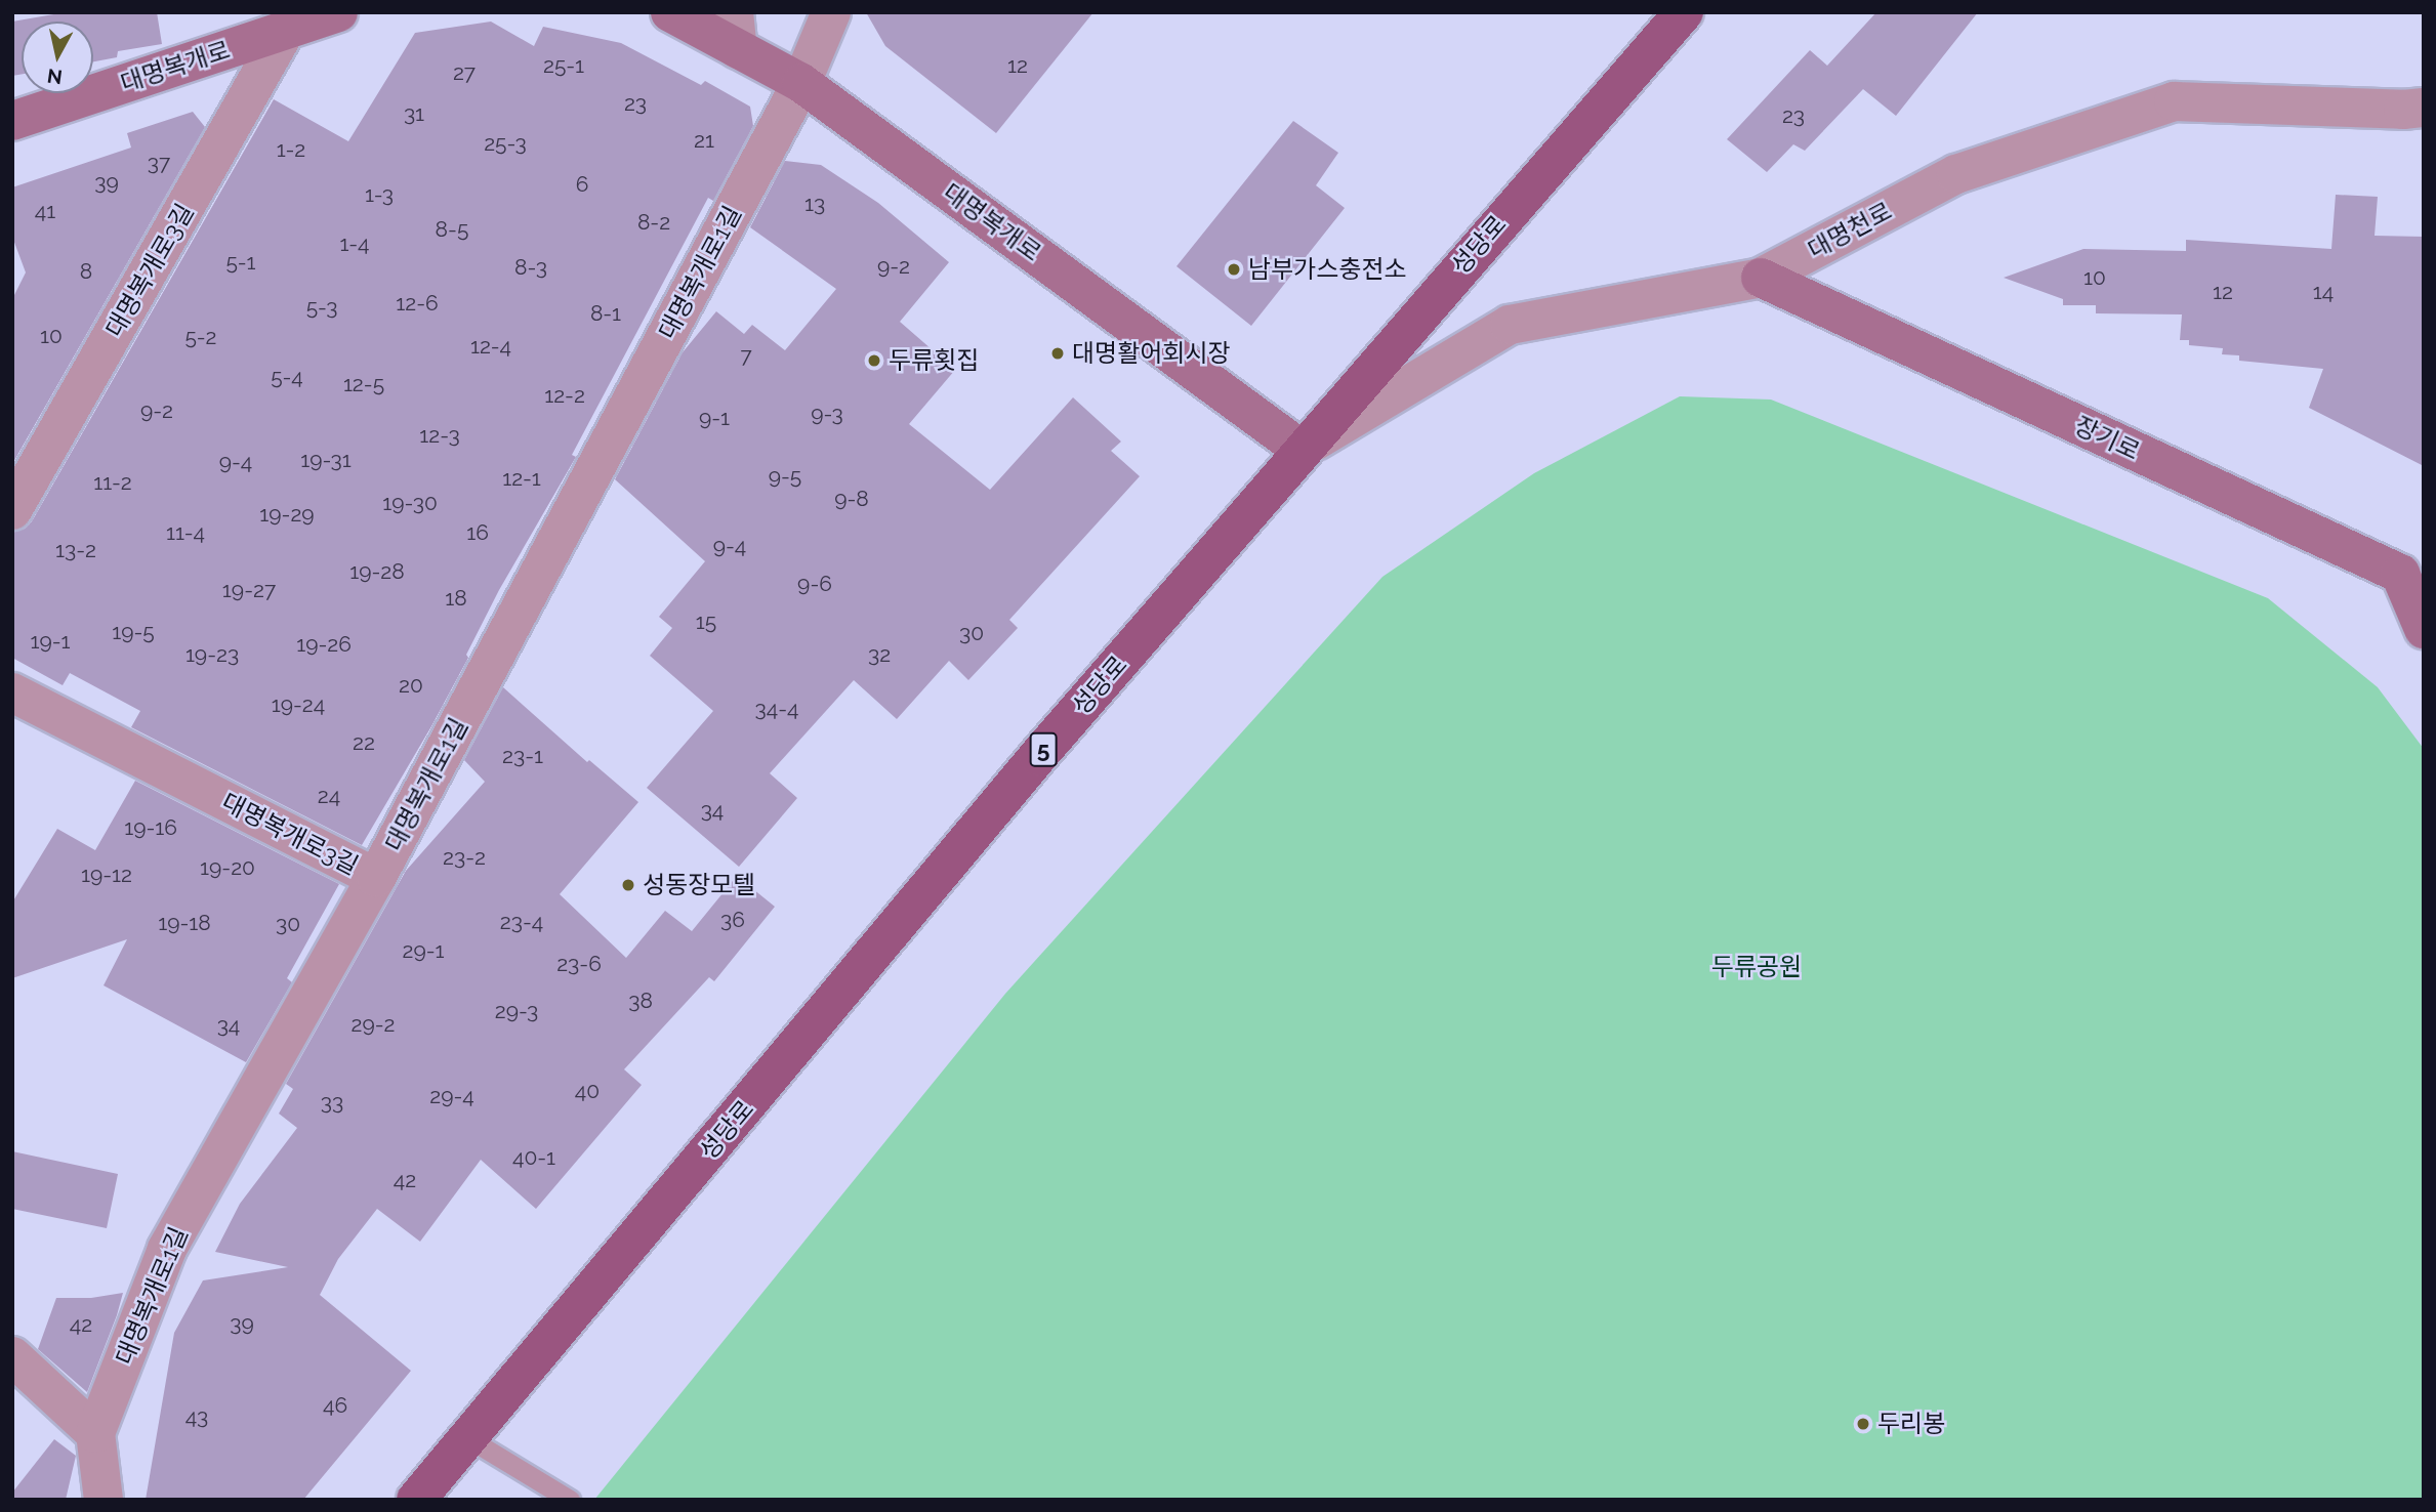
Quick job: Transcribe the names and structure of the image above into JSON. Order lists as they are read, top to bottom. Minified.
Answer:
{"streets":{"main road":["대명복개로","성당로","장기로","5"],"street":["대명천로","대명복개로3길","대명복개로1길"]},"crossings":[["대명복개로","대명천로"],["대명복개로","성당로"],["대명복개로","대명복개로3길"],["대명복개로","대명복개로1길"],["대명천로","성당로"],["대명천로","장기로"],["대명복개로3길","대명복개로1길"]],"parks":["두류공원"],"places":["남부가스충전소","대명활어회시장","두류횟집","성동장모텔","두리봉"],"house_numbers":["25-1","12","27","23","31","23","21","25-3","1-2","37","39","6","1-3","13","41","8-2","8-5","1-4","5-1","9-2","8-3","8","10","12","14","12-6","5-3","8-1","10","5-2","12-4","7","5-4","12-5","12-2","9-2","9-3","9-1","12-3","19-31","9-4","9-5","12-1","11-2","9-8","19-30","19-29","11-4","16","9-4","13-2","19-28","9-6","19-27","18","15","19-5","30","19-1","19-26","19-23","32","20","19-24","34-4","22","23-1","24","34","19-16","23-2","19-20","19-12","36","23-4","19-18","30","29-1","23-6","38","29-3","29-2","34","40","29-4","33","40-1","42","39","42","46","43"],"north":"bottom"}
